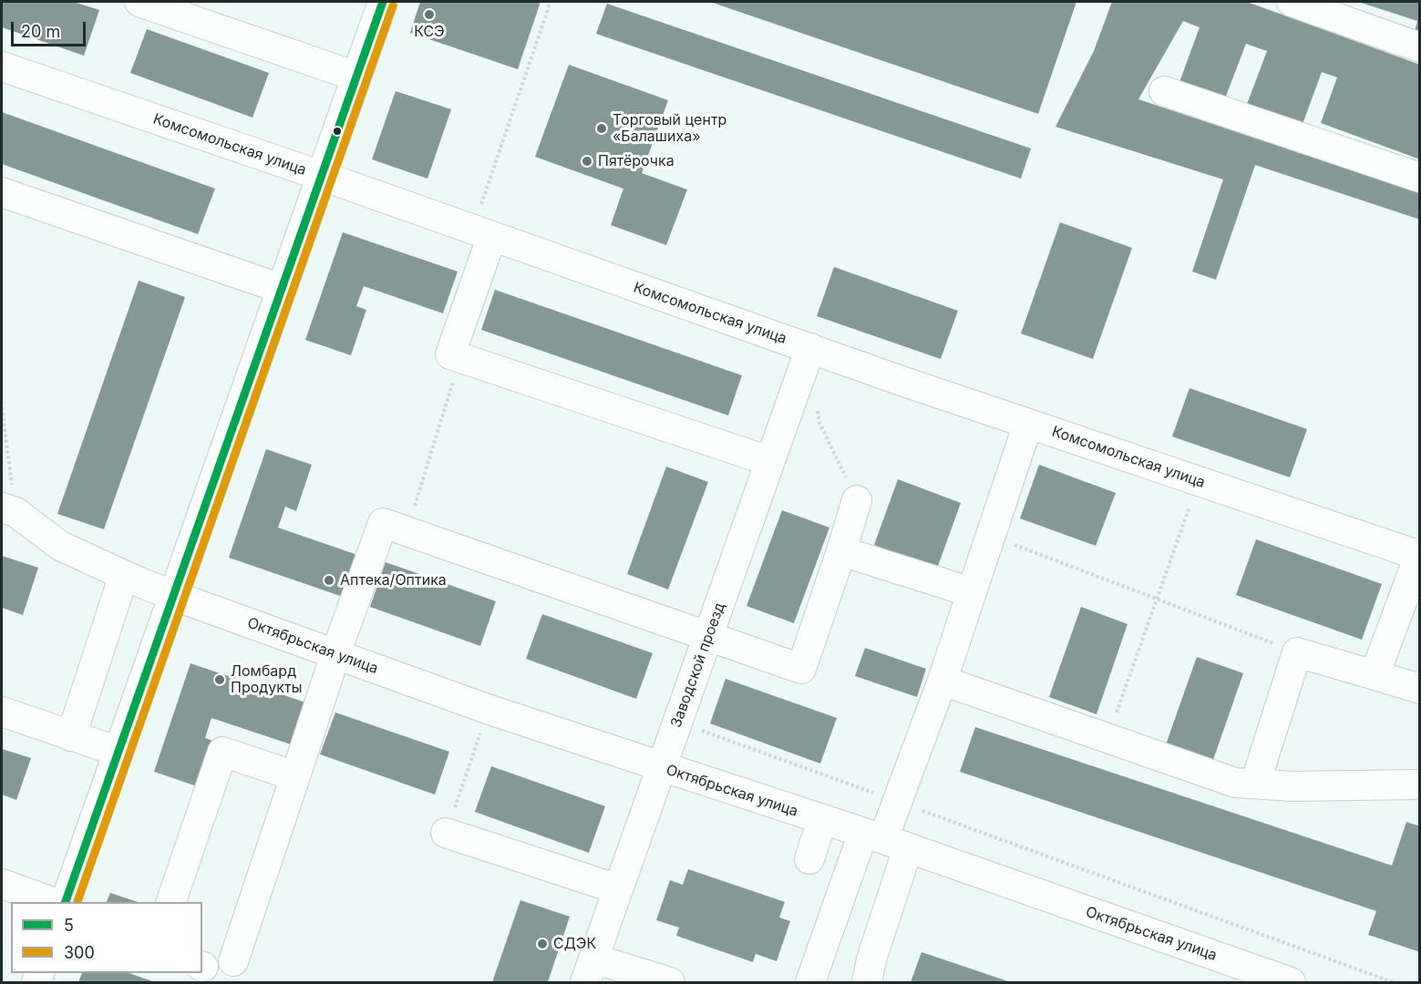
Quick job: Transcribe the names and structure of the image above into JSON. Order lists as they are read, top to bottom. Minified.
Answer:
{"streets":{"street":["Комсомольская улица","Октябрьская улица","Заводской проезд"]},"crossings":[["Комсомольская улица","Заводской проезд"],["Октябрьская улица","Заводской проезд"]],"places":["КСЭ","Торговый центр «Балашиха»","Пятёрочка","Аптека/Оптика","Ломбард Продукты","СДЭК"],"lines":["transit line 5","transit line 300"],"legend":["5","300"],"scale_bar":"20 m"}
